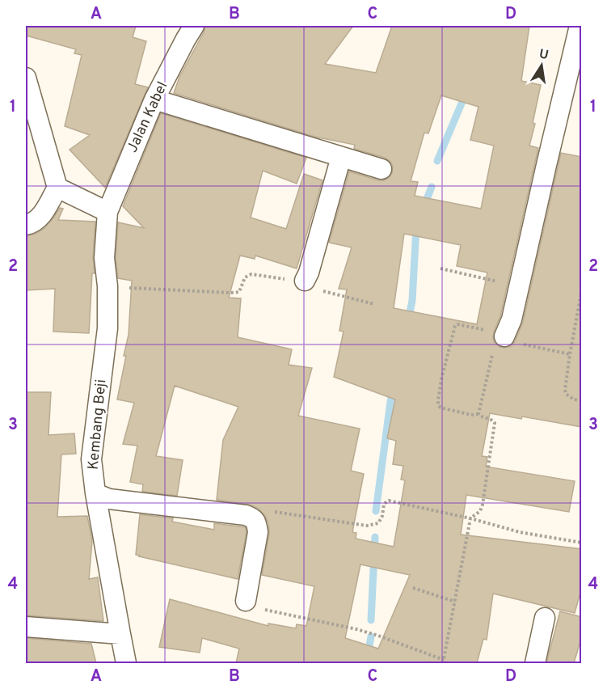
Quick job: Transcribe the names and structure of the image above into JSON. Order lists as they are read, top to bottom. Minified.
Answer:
{"streets":{"street":["Jalan Kabel","Kembang Beji"]},"crossings":[["Jalan Kabel","Kembang Beji"]],"north":"top","grid":{"columns":["A","B","C","D"],"rows":["1","2","3","4"]}}
